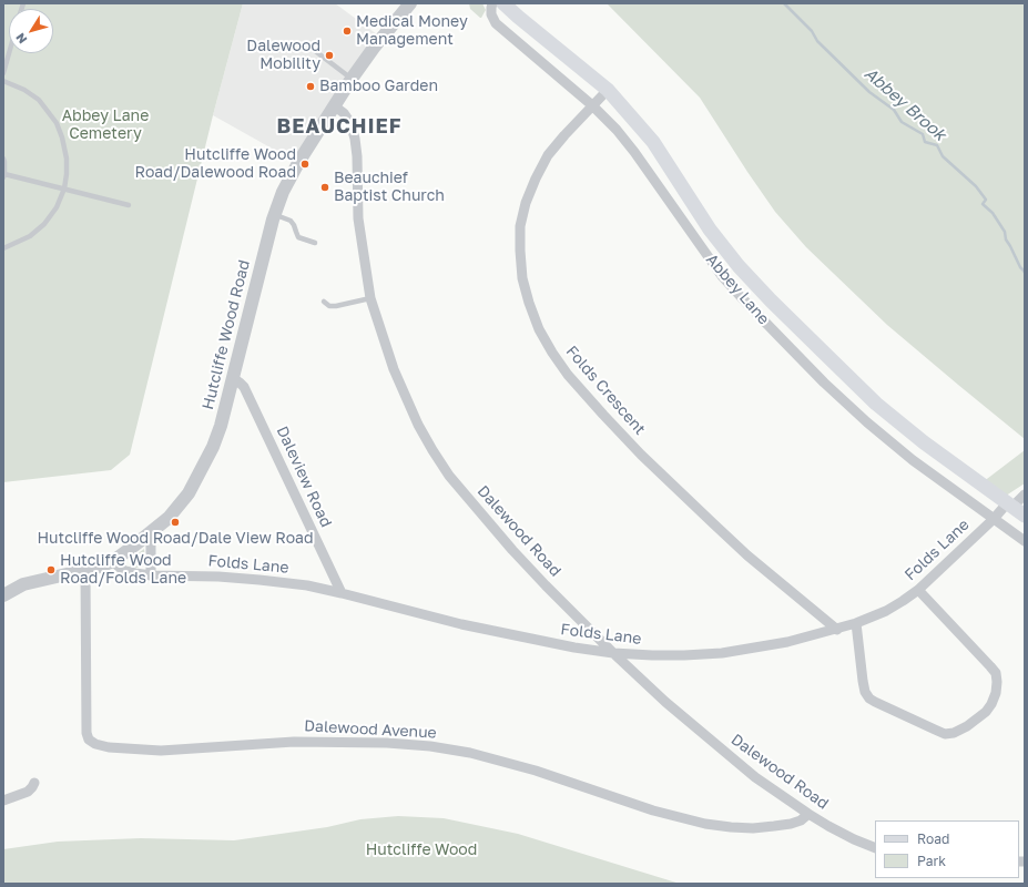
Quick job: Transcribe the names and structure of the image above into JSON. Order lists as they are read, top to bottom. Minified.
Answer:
{"streets":{"main road":["Abbey Lane"],"street":["Hutcliffe Wood Road","Folds Crescent","Daleview Road","Dalewood Road","Folds Lane","Dalewood Avenue"]},"crossings":[["Abbey Lane","Folds Crescent"],["Abbey Lane","Folds Lane"],["Hutcliffe Wood Road","Daleview Road"],["Hutcliffe Wood Road","Dalewood Road"],["Hutcliffe Wood Road","Folds Lane"],["Hutcliffe Wood Road","Dalewood Avenue"],["Folds Crescent","Folds Lane"],["Daleview Road","Folds Lane"],["Dalewood Road","Folds Lane"],["Dalewood Road","Dalewood Avenue"]],"districts":["BEAUCHIEF"],"water":["Abbey Brook"],"parks":["Abbey Lane Cemetery","Hutcliffe Wood"],"places":["Medical Money Management","Dalewood Mobility","Bamboo Garden","Hutcliffe Wood Road/Dalewood Road","Beauchief Baptist Church","Hutcliffe Wood Road/Dale View Road","Hutcliffe Wood Road/Folds Lane"],"legend":["Road","Park"],"north":"bottom left"}
